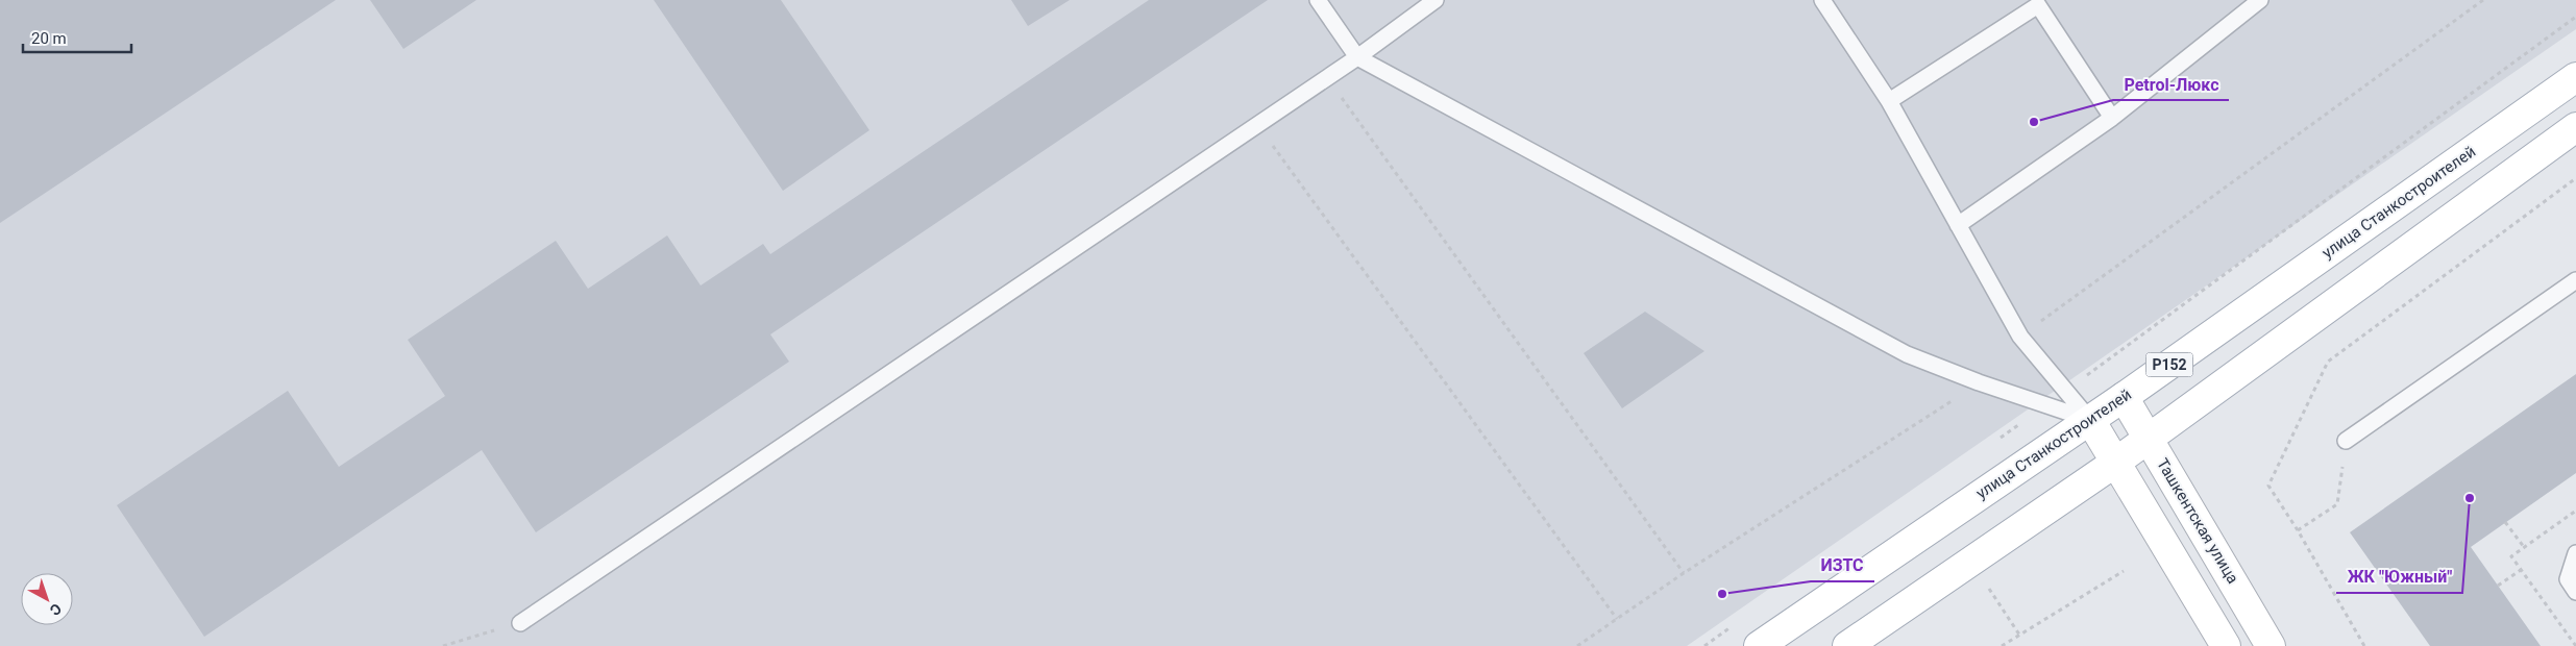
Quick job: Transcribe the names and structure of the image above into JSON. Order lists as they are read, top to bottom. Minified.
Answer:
{"streets":{"main road":["улица Станкостроителей","Р152","Ташкентская улица"]},"crossings":[["улица Станкостроителей","Ташкентская улица"]],"places":["Petrol-Люкс","ЖК \"Южный\"","ИЗТС"],"scale_bar":"20 m","north":"bottom right"}
